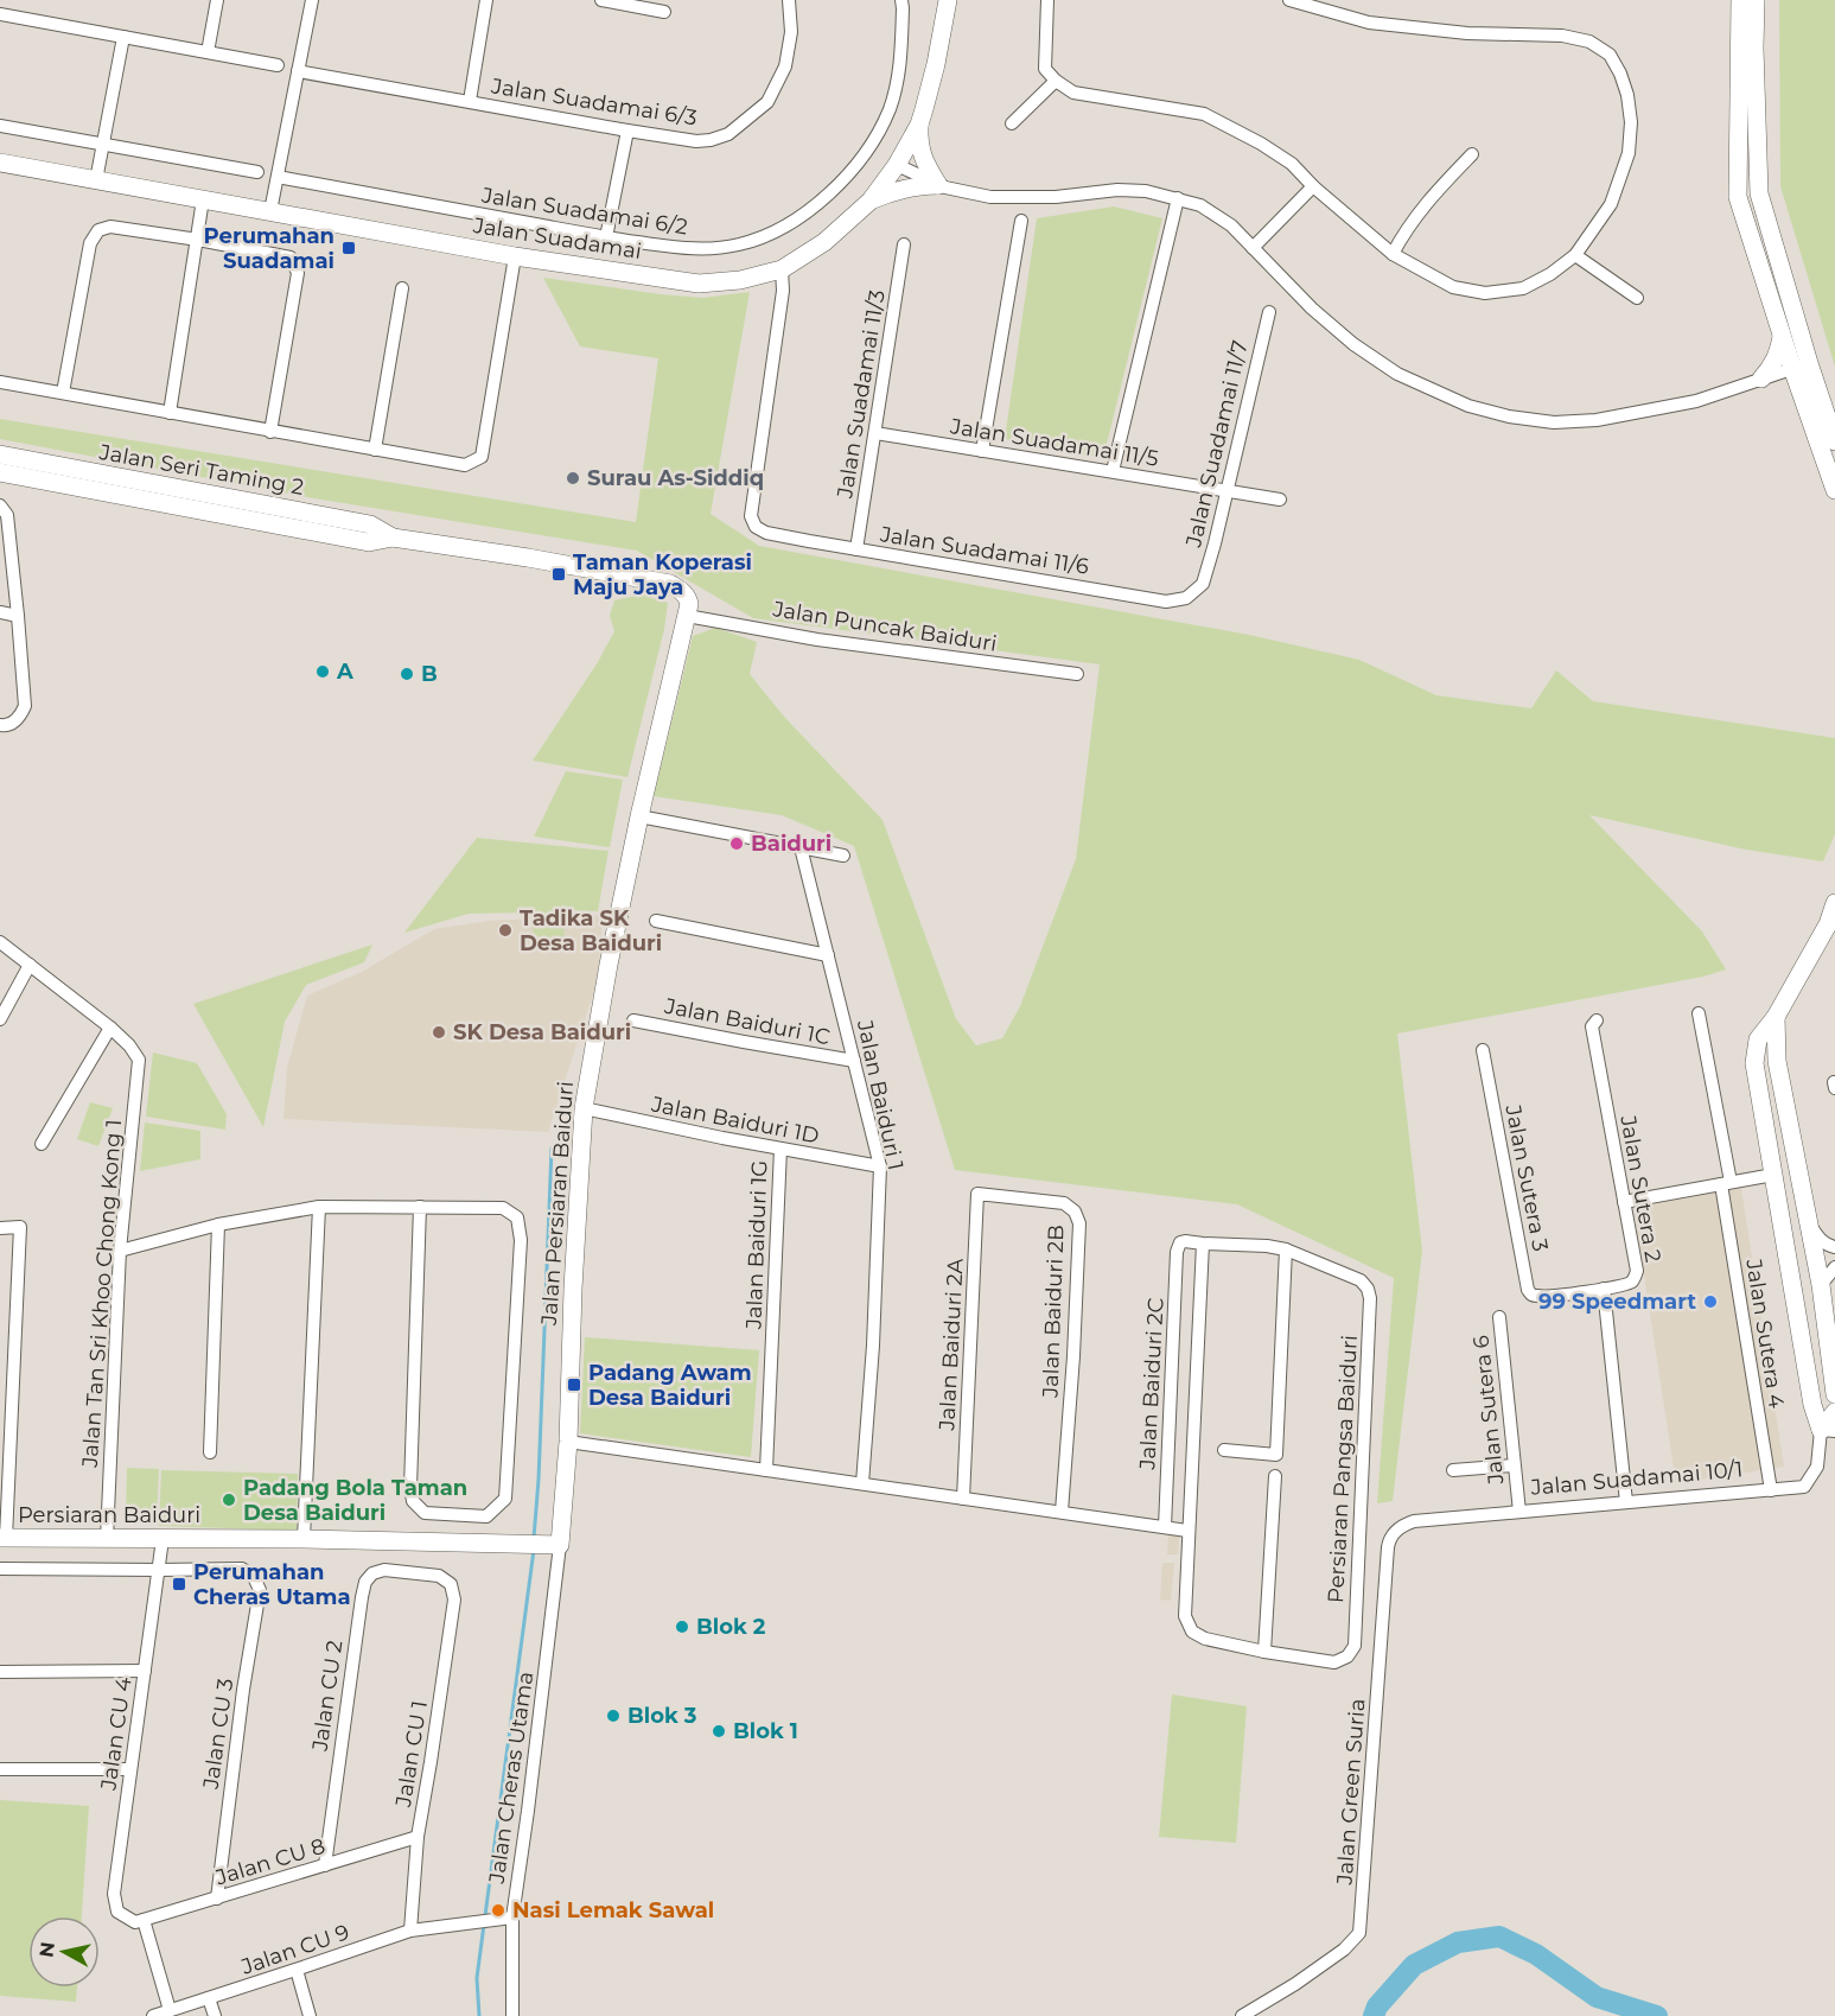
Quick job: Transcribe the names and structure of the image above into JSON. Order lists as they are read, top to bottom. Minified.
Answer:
{"streets":{"street":["Jalan Suadamai 6/3","Jalan Suadamai 6/2","Jalan Suadamai","Jalan Suadamai 11/3","Jalan Suadamai 11/5","Jalan Suadamai 11/7","Jalan Seri Taming 2","Jalan Suadamai 11/6","Jalan Puncak Baiduri","Jalan Baiduri 1C","Jalan Baiduri 1","Jalan Baiduri 1D","Jalan Sutera 3","Jalan Sutera 2","Jalan Persiaran Baiduri","Jalan Baiduri 1G","Jalan Tan Sri Khoo Chong Kong 1","Jalan Baiduri 2B","Jalan Sutera 4","Jalan Baiduri 2A","Jalan Baiduri 2C","Jalan Sutera 6","Persiaran Pangsa Baiduri","Jalan Suadamai 10/1","Persiaran Baiduri","Jalan CU 2","Jalan CU 4","Jalan CU 3","Jalan CU 1","Jalan Cheras Utama","Jalan Green Suria","Jalan CU 8","Jalan CU 9"]},"crossings":[["Jalan Suadamai","Jalan Suadamai 11/6"],["Jalan Suadamai 11/3","Jalan Suadamai 11/5"],["Jalan Suadamai 11/3","Jalan Suadamai 11/6"],["Jalan Suadamai 11/5","Jalan Suadamai 11/7"],["Jalan Suadamai 11/7","Jalan Suadamai 11/6"],["Jalan Seri Taming 2","Jalan Puncak Baiduri"],["Jalan Seri Taming 2","Jalan Persiaran Baiduri"],["Jalan Puncak Baiduri","Jalan Persiaran Baiduri"],["Jalan Baiduri 1C","Jalan Baiduri 1"],["Jalan Baiduri 1","Jalan Baiduri 1D"],["Jalan Baiduri 1D","Jalan Persiaran Baiduri"],["Jalan Baiduri 1D","Jalan Baiduri 1G"],["Jalan Sutera 3","Jalan Sutera 2"],["Jalan Persiaran Baiduri","Persiaran Baiduri"],["Jalan Persiaran Baiduri","Jalan Cheras Utama"],["Jalan Tan Sri Khoo Chong Kong 1","Persiaran Baiduri"],["Jalan Baiduri 2B","Jalan Baiduri 2A"],["Jalan Sutera 4","Jalan Suadamai 10/1"],["Jalan Baiduri 2C","Persiaran Pangsa Baiduri"],["Jalan Sutera 6","Jalan Suadamai 10/1"],["Jalan Suadamai 10/1","Jalan Green Suria"],["Persiaran Baiduri","Jalan CU 4"],["Persiaran Baiduri","Jalan Cheras Utama"],["Jalan CU 2","Jalan CU 1"],["Jalan CU 2","Jalan CU 8"],["Jalan CU 4","Jalan CU 3"],["Jalan CU 4","Jalan CU 8"],["Jalan CU 3","Jalan CU 8"],["Jalan CU 1","Jalan CU 8"],["Jalan CU 1","Jalan CU 9"],["Jalan Cheras Utama","Jalan CU 9"]],"places":{"transit":["Perumahan Suadamai","Taman Koperasi Maju Jaya","Padang Awam Desa Baiduri","Perumahan Cheras Utama"],"other":["Surau As-Siddiq","A","B","Baiduri","Tadika SK Desa Baiduri","SK Desa Baiduri","99 Speedmart","Padang Bola Taman Desa Baiduri","Blok 2","Blok 3","Blok 1","Nasi Lemak Sawal"]},"north":"left"}
